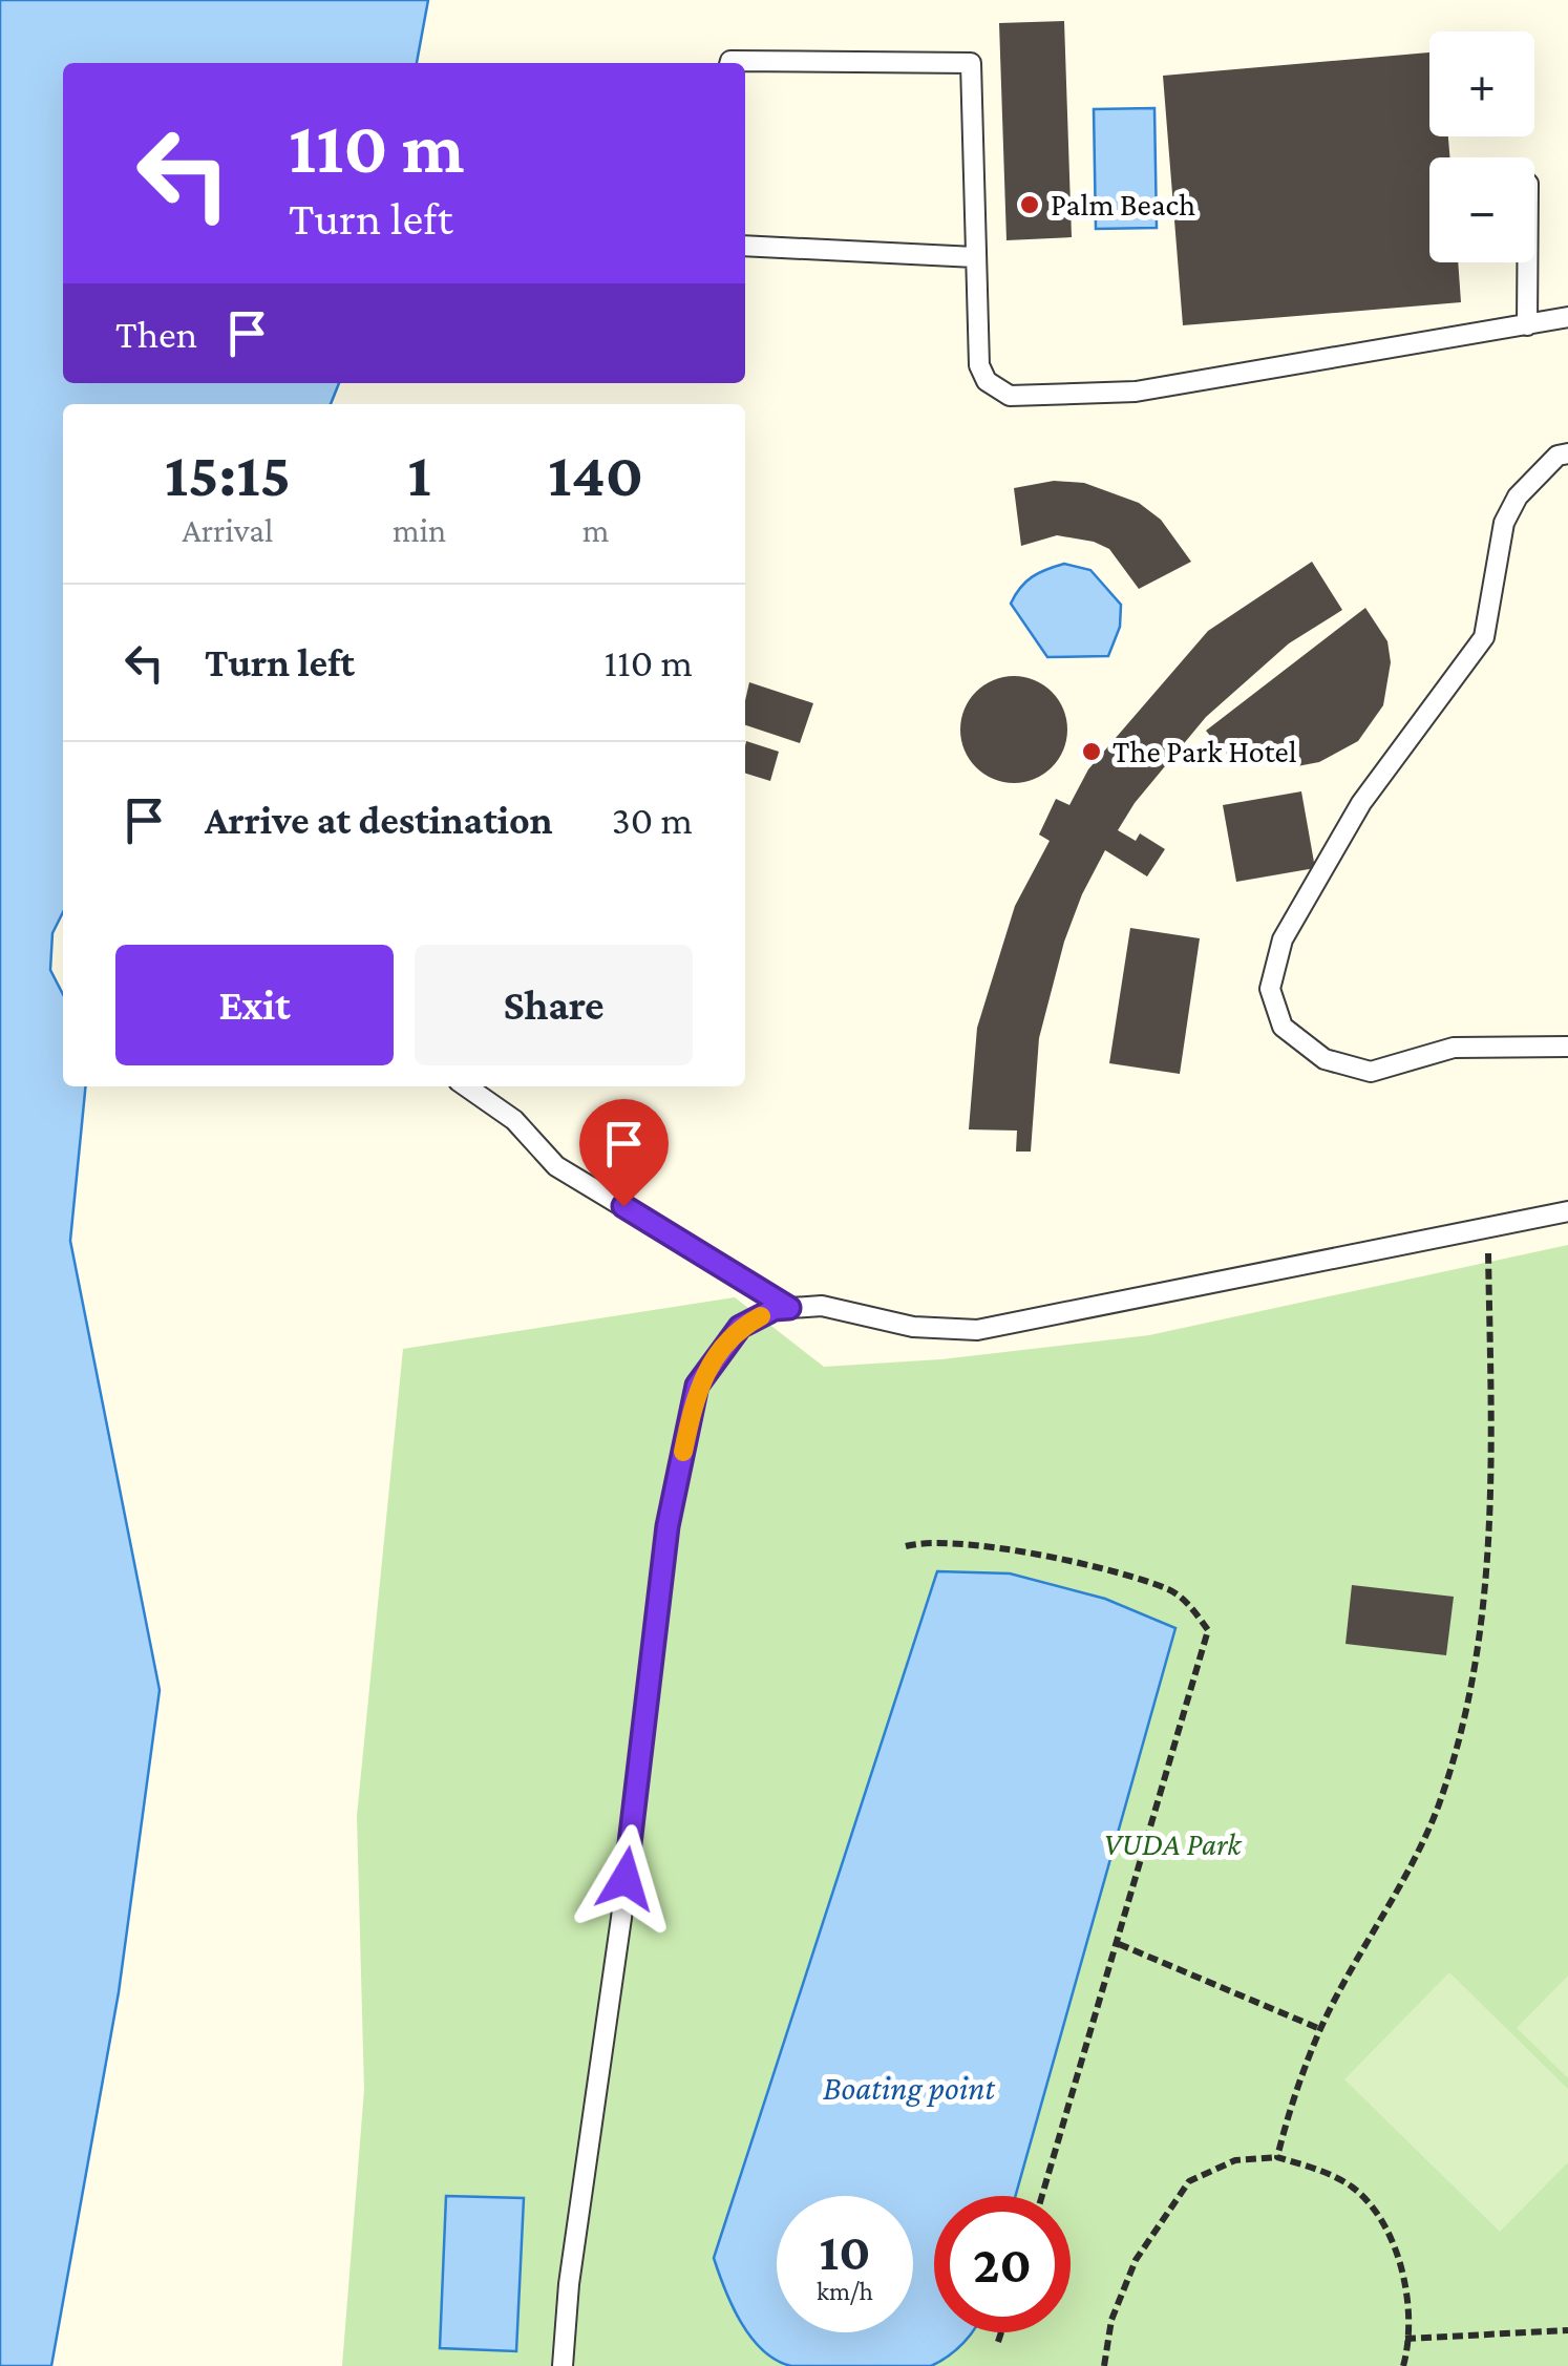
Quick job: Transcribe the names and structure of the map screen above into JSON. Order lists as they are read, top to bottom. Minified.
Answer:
{"water":["Boating point"],"parks":["VUDA Park"],"places":["Palm Beach","The Park Hotel"],"page":{"map_buttons":["+","−"],"turn":["110 m","Turn left"],"then":"Then","eta":["15:15","Arrival","1","min","140","m"],"list":[{"name":"Turn left","value":"110 m"},{"name":"Arrive at destination","value":"30 m"}],"buttons":["Exit","Share"],"speed":"10 km/h","limit":"20"}}
